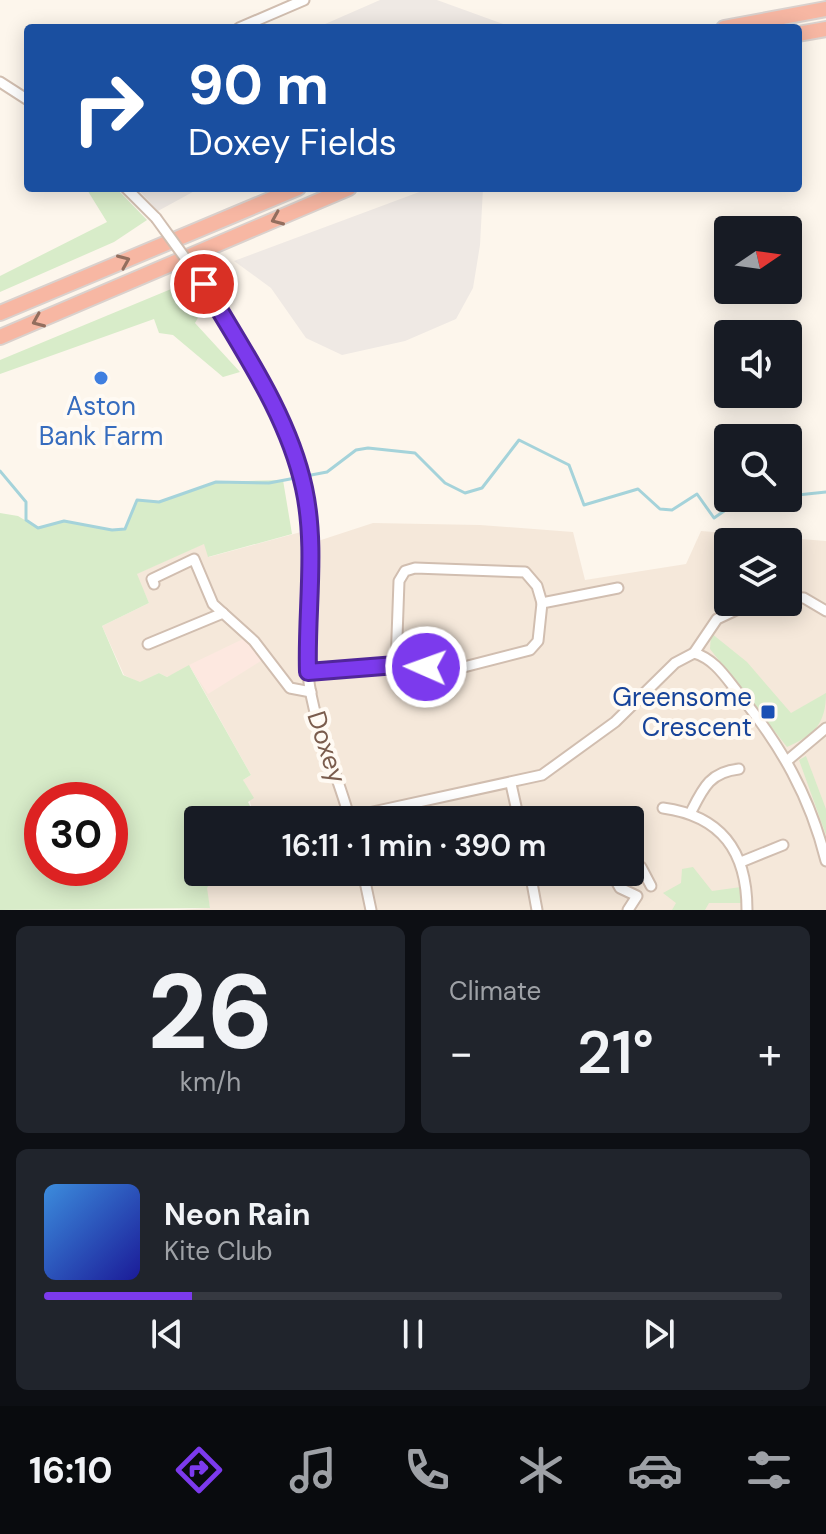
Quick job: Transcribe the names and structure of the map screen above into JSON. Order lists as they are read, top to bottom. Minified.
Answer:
{"streets":{"street":["Doxey"]},"places":{"other":["Aston Bank Farm"],"transit":["Greensome Crescent"]},"north":"right","page":{"turn":["90 m","Doxey Fields"],"limit":"30","trip":"16:11 · 1 min · 390 m","tile":[["26","km/h"],"Climate"],"heat":["−","21°","+"],"song":["Neon Rain","Kite Club"],"tabs":"16:10"}}
